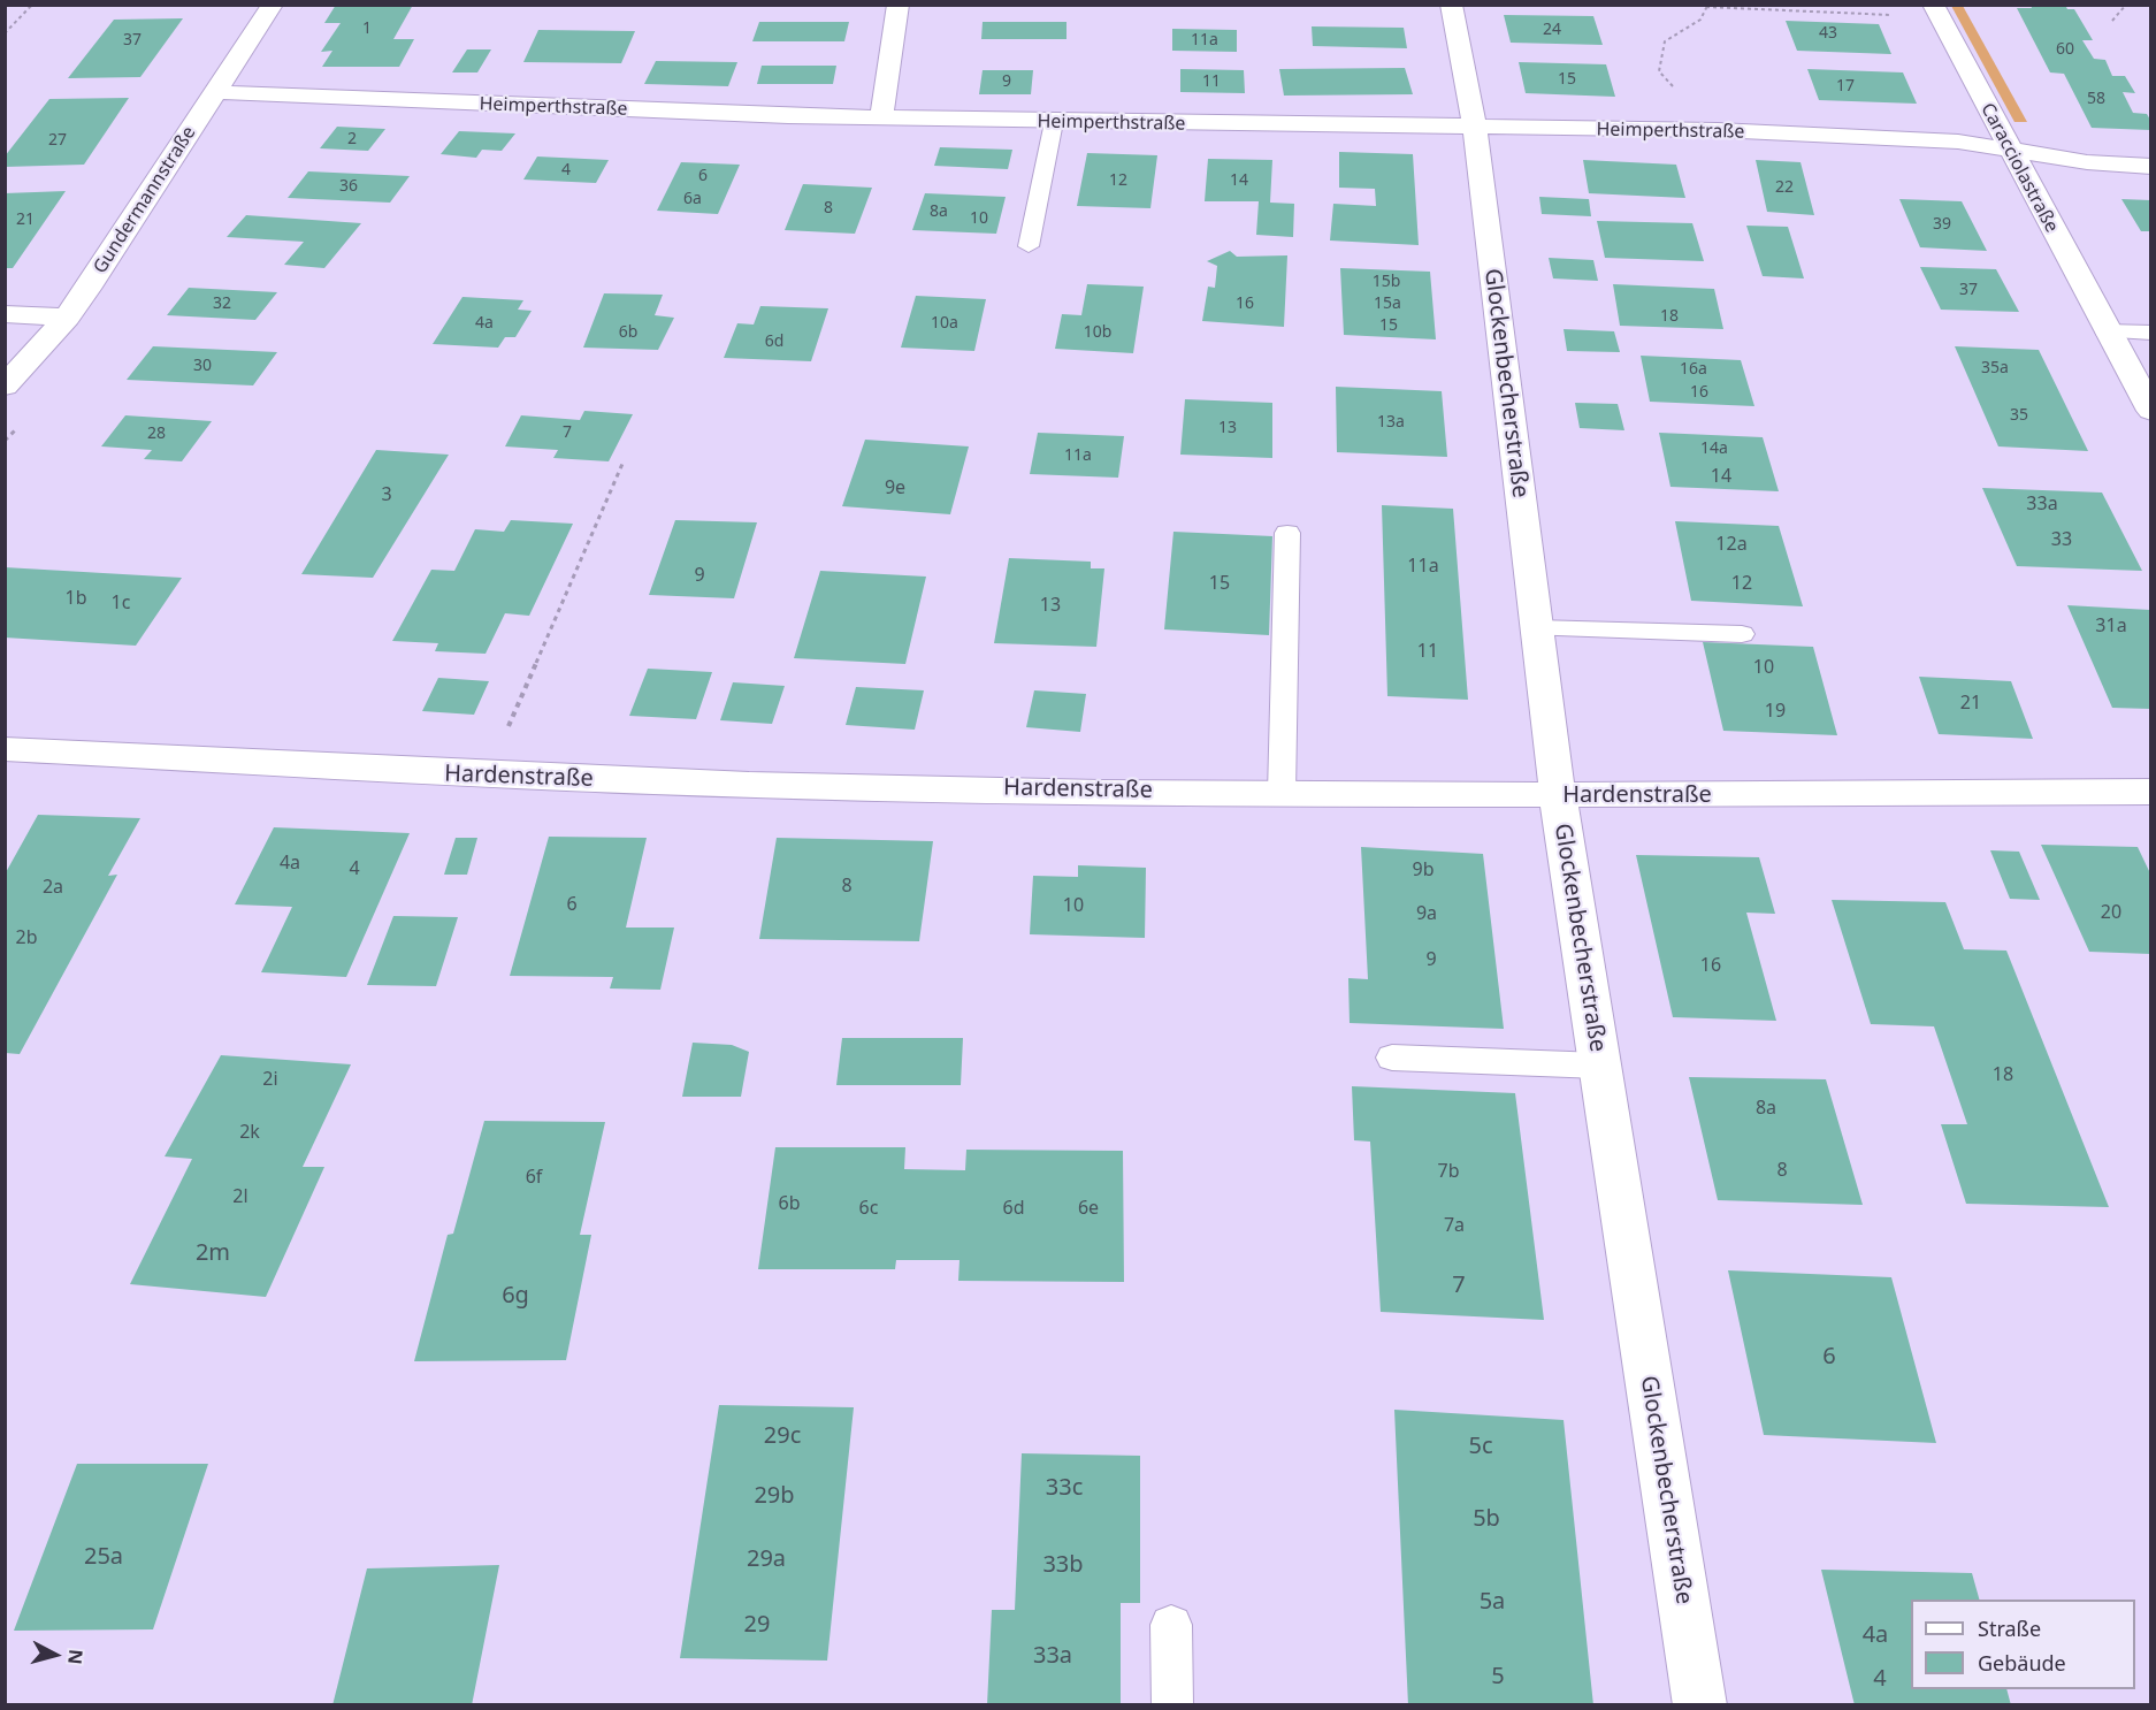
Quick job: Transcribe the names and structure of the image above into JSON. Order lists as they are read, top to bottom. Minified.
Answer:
{"streets":{"street":["Heimperthstraße","Caracciolastraße","Gundermannstraße","Glockenbecherstraße","Hardenstraße"]},"crossings":[["Heimperthstraße","Caracciolastraße"],["Heimperthstraße","Gundermannstraße"],["Heimperthstraße","Glockenbecherstraße"],["Glockenbecherstraße","Hardenstraße"]],"house_numbers":["1","24","43","37","11a","60","15","9","11","17","58","2","27","4","6","12","14","36","22","6a","8","8a","10","21","39","15b","37","32","16","15a","18","4a","10a","15","6b","10b","6d","30","35a","16a","16","35","13a","13","7","28","14a","11a","14","9e","3","33a","33","12a","11a","9","15","12","1b","1c","13","31a","11","10","21","19","4a","4","9b","8","2a","6","10","20","9a","2b","9","16","18","2i","8a","2k","8","7b","6f","2l","6b","6c","6d","6e","7a","2m","7","6g","6","29c","5c","33c","29b","5b","25a","29a","33b","5a","29","4a","33a","5","4"],"legend":["Straße","Gebäude"],"north":"right"}
